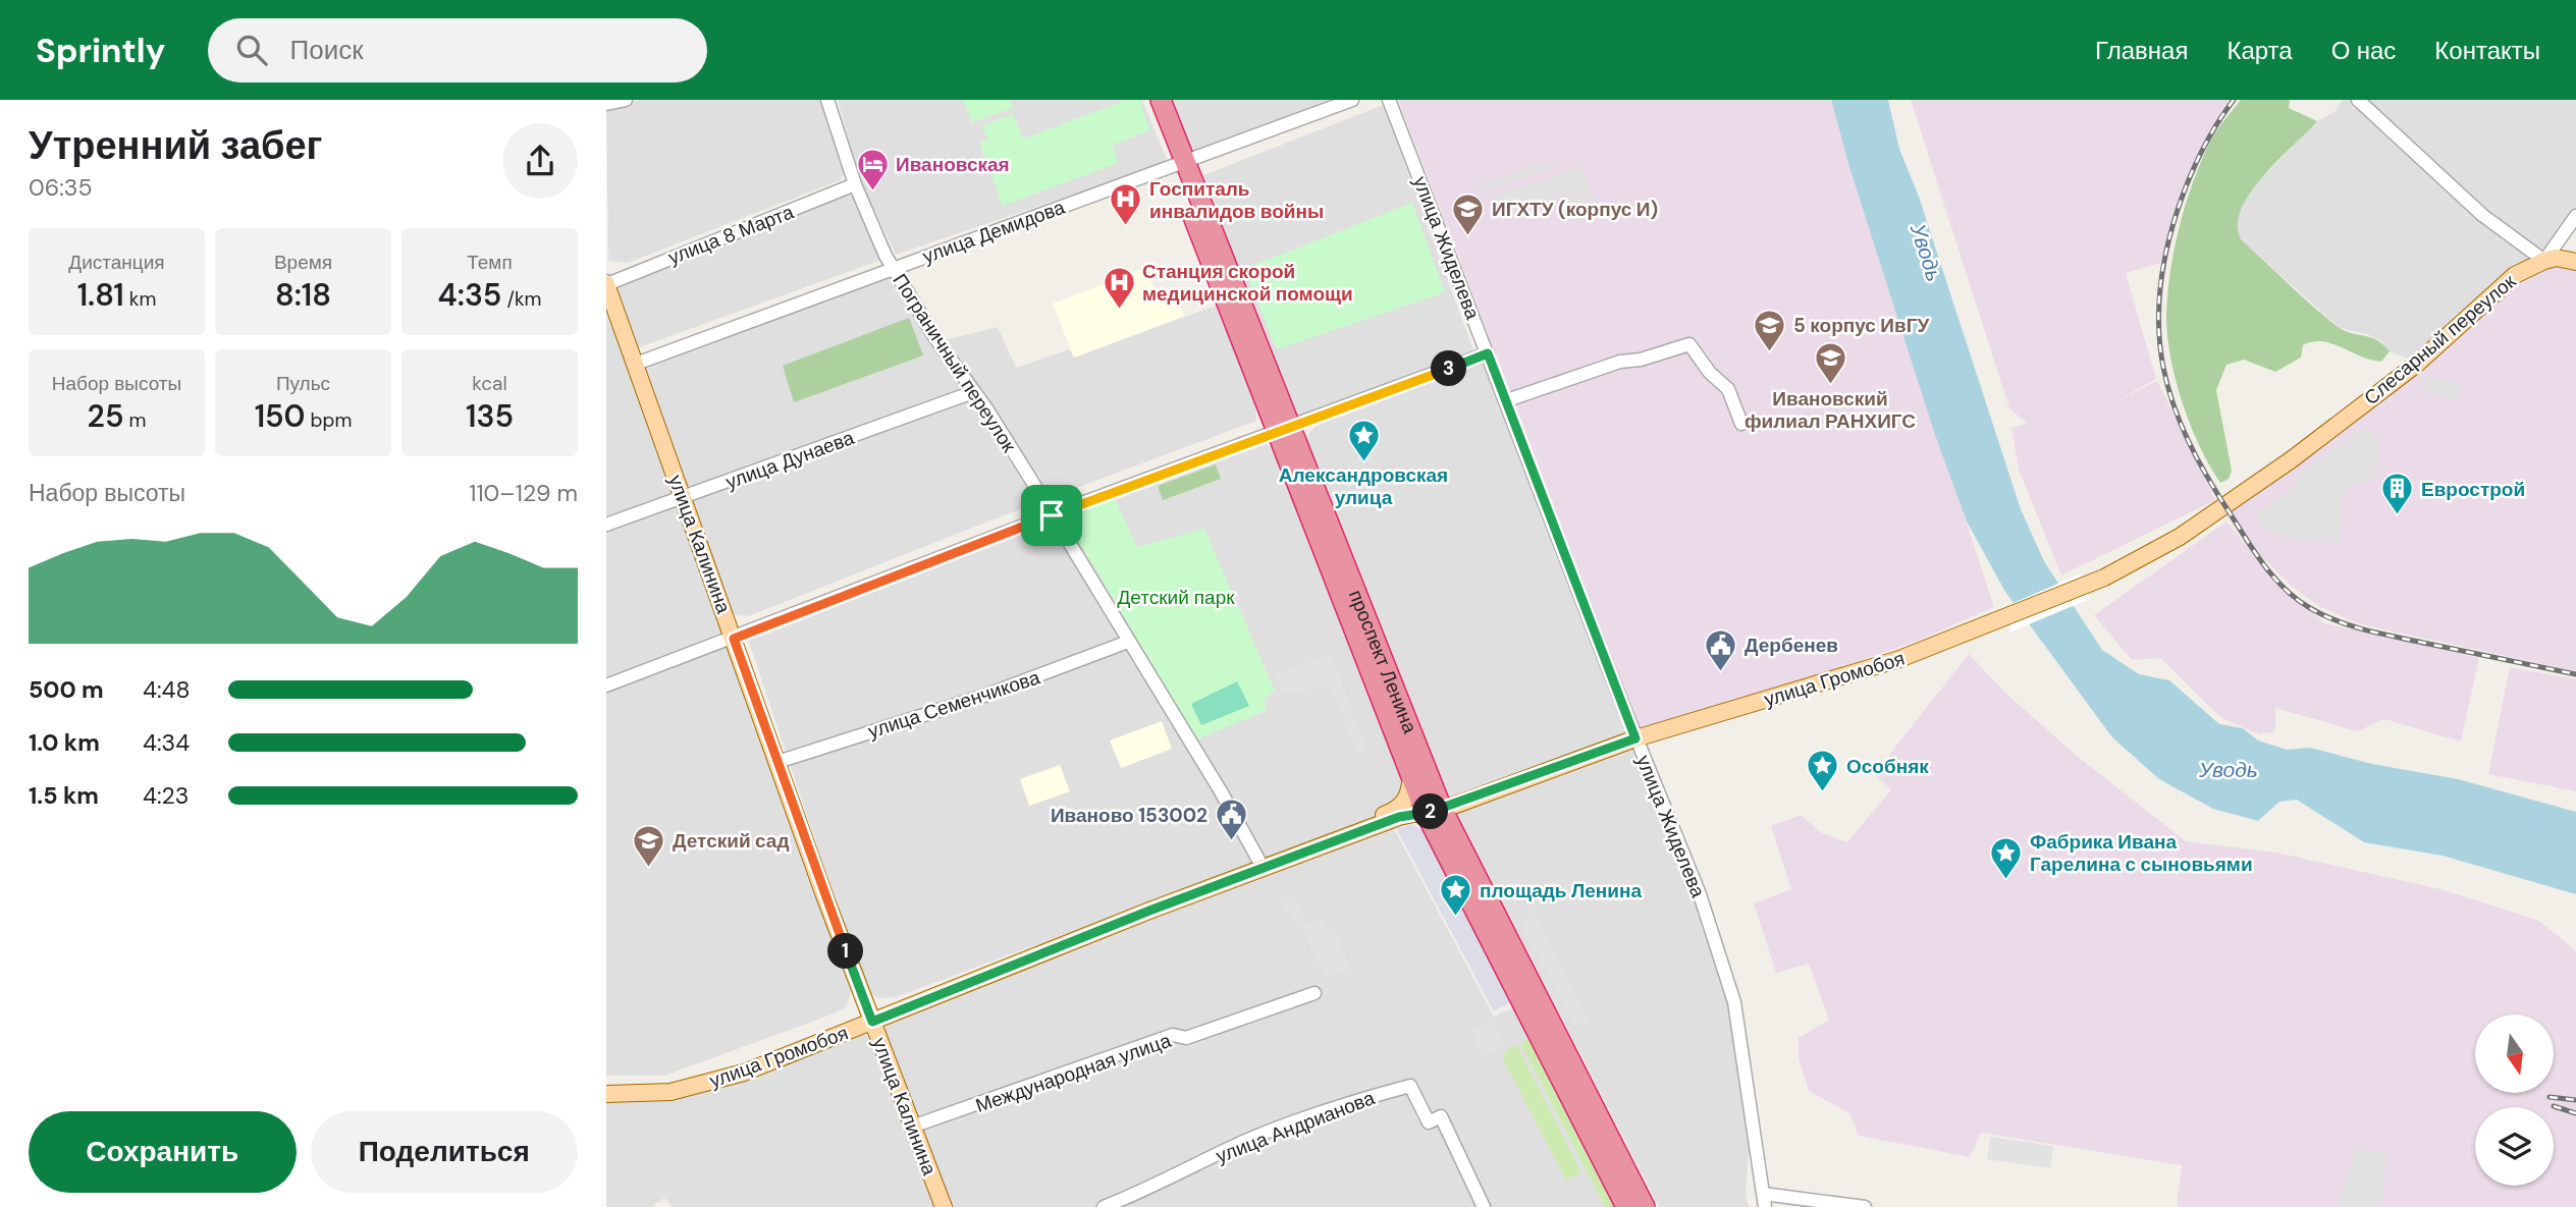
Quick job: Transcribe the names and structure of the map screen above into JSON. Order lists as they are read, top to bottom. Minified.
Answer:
{"streets":{"highway":["проспект Ленина"],"main road":["Слесарный переулок","улица Калинина","улица Громобоя"],"street":["улица Демидова","улица 8 Марта","улица Жиделева","Пограничный переулок","улица Дунаева","улица Семенчикова","Международная улица","улица Андрианова"]},"crossings":[["улица Демидова","Пограничный переулок"],["улица Демидова","улица Калинина"],["улица Демидова","проспект Ленина"],["улица 8 Марта","Пограничный переулок"],["улица 8 Марта","улица Калинина"],["улица Жиделева","улица Громобоя"],["Слесарный переулок","улица Громобоя"],["Пограничный переулок","улица Дунаева"],["Пограничный переулок","улица Громобоя"],["Пограничный переулок","улица Семенчикова"],["улица Дунаева","улица Калинина"],["улица Калинина","улица Громобоя"],["улица Калинина","улица Семенчикова"],["улица Калинина","Международная улица"],["проспект Ленина","улица Громобоя"]],"water":["Уводь"],"parks":["Детский парк"],"places":{"hotel":["Ивановская"],"hospital":["Госпиталь инвалидов войны","Станция скорой медицинской помощи"],"school or university":["ИГХТУ (корпус И)","5 корпус ИвГУ","Ивановский филиал РАНХИГС","Детский сад"],"place":["Александровская улица","Особняк","Фабрика Ивана Гарелина с сыновьями","площадь Ленина"],"building":["Еврострой"],"public building":["Дербенев","Иваново 153002"]},"north":"bottom","page":{"header":"Sprintly","search":"Поиск","nav":["Главная","Карта","О нас","Контакты"],"heading":["Утренний забег","06:35"],"stats":[["Дистанция","1.81 km"],["Время","8:18"],["Темп","4:35 /km"],["Набор высоты","25 m"],["Пульс","150 bpm"],["kcal","135"]],"pins":["3","2","1"],"chart":["Набор высоты","110–129 m"],"list":[{"name":"500 m","note":"4:48"},{"name":"1.0 km","note":"4:34"},{"name":"1.5 km","note":"4:23"}],"buttons":["Сохранить","Поделиться"]}}
